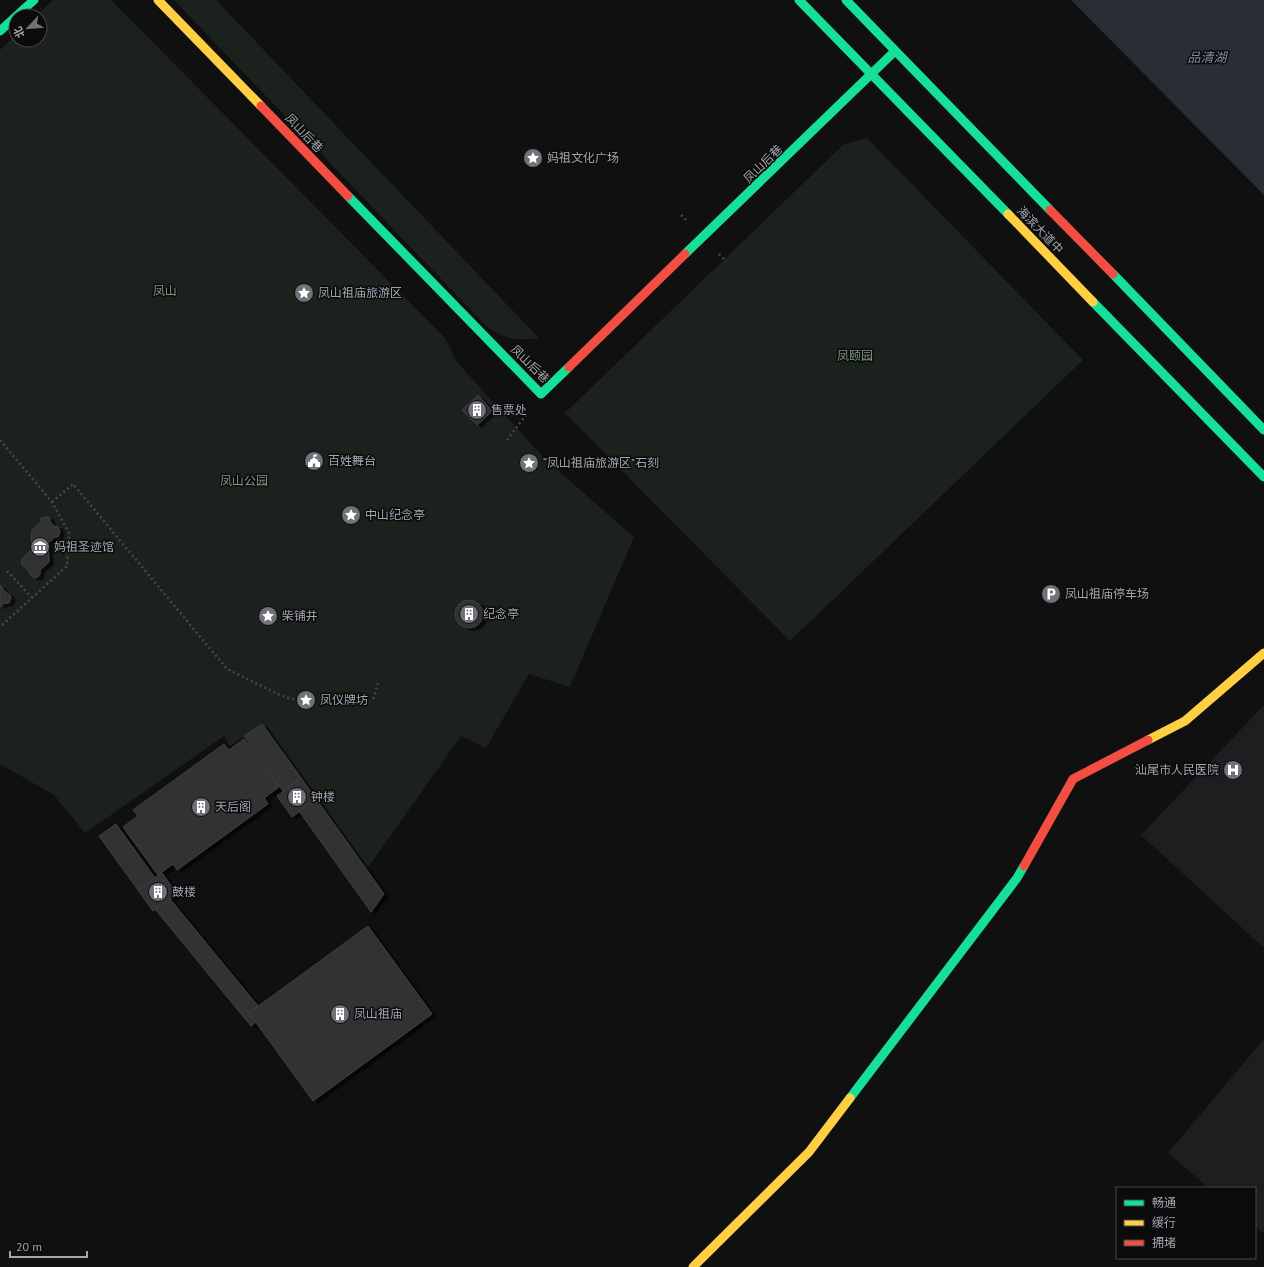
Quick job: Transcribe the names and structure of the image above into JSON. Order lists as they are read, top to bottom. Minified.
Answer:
{"streets":{"street":["凤山后巷","海滨大道中"]},"crossings":[["凤山后巷","海滨大道中"]],"water":["品清湖"],"parks":["凤山","凤颐园","凤山公园"],"places":{"place":["妈祖文化广场","凤山祖庙旅游区","“凤山祖庙旅游区”石刻","中山纪念亭","柴铺井","凤仪牌坊"],"building":["售票处","纪念亭","钟楼","天后阁","鼓楼","凤山祖庙"],"public building":["百姓舞台"],"museum":["妈祖圣迹馆"],"parking":["凤山祖庙停车场"],"hospital":["汕尾市人民医院"]},"legend":["畅通","缓行","拥堵"],"scale_bar":"20 m","north":"bottom left"}
